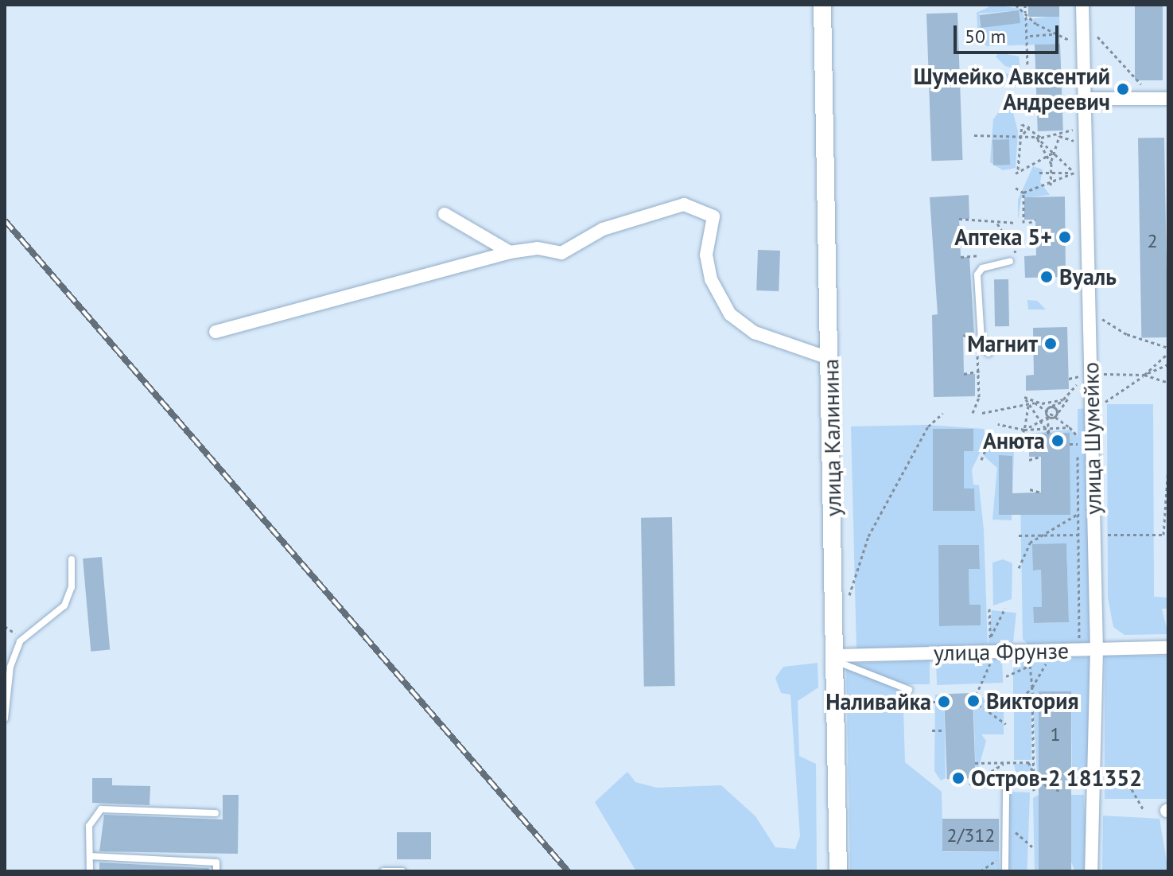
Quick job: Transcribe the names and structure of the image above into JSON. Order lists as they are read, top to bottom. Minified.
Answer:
{"streets":{"main road":["улица Калинина"],"street":["улица Шумейко","улица Фрунзе"]},"crossings":[["улица Калинина","улица Фрунзе"],["улица Шумейко","улица Фрунзе"]],"places":["Шумейко Авксентий Андреевич","Аптека 5+","Вуаль","Магнит","Анюта","Виктория","Наливайка","Остров-2 181352"],"house_numbers":["2","1","2/312"],"scale_bar":"50 m"}
